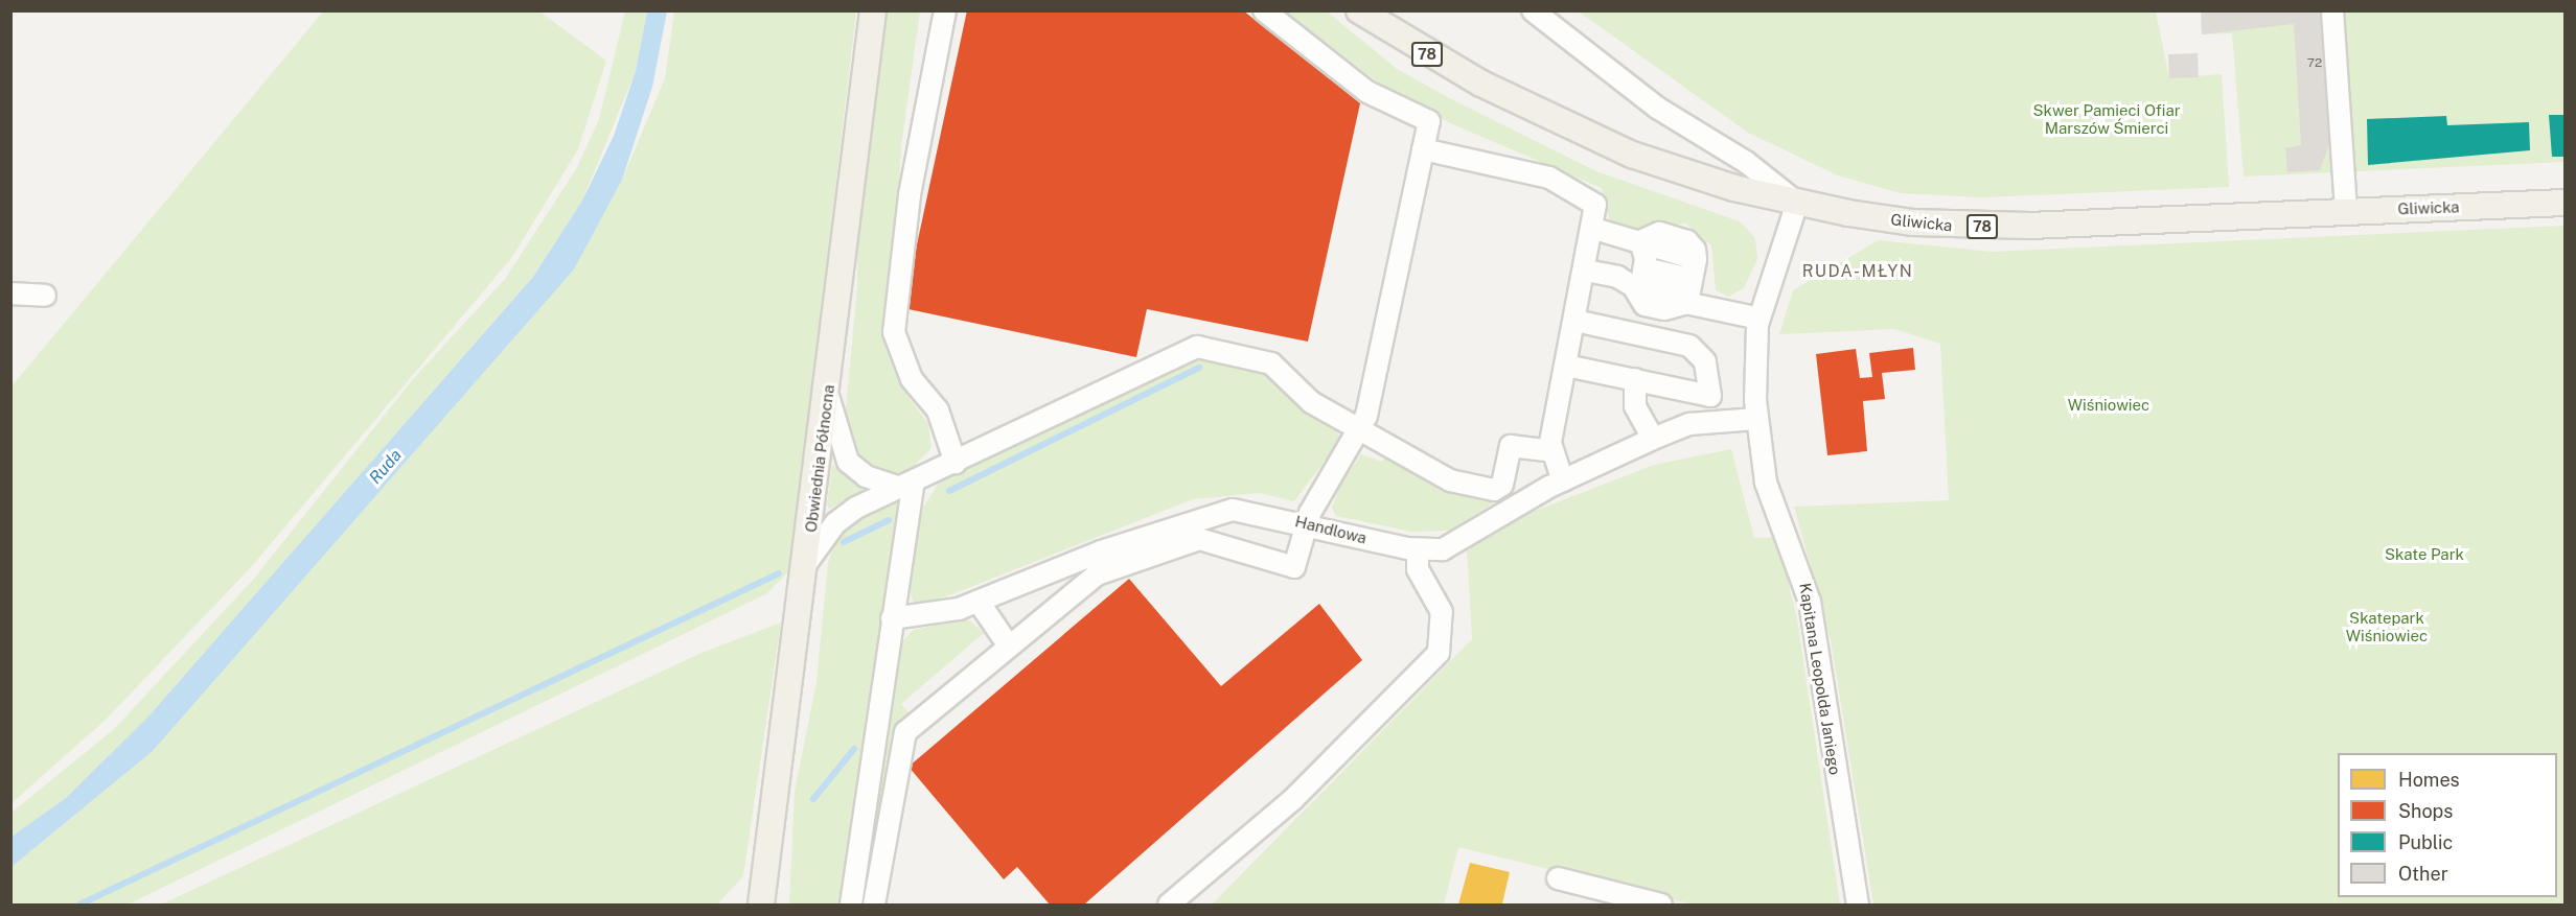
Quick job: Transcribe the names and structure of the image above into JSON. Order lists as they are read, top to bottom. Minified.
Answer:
{"streets":{"main road":["78","Gliwicka","Obwiednia Północna"],"street":["Handlowa","Kapitana Leopolda Janiego"]},"crossings":[["Gliwicka","Kapitana Leopolda Janiego"],["Handlowa","Kapitana Leopolda Janiego"]],"districts":["RUDA-MŁYN"],"water":["Ruda"],"parks":["Skwer Pamięci Ofiar Marszów Śmierci","Wiśniowiec","Skate Park","Skatepark Wiśniowiec"],"house_numbers":["72"],"legend":["Homes","Shops","Public","Other"]}
